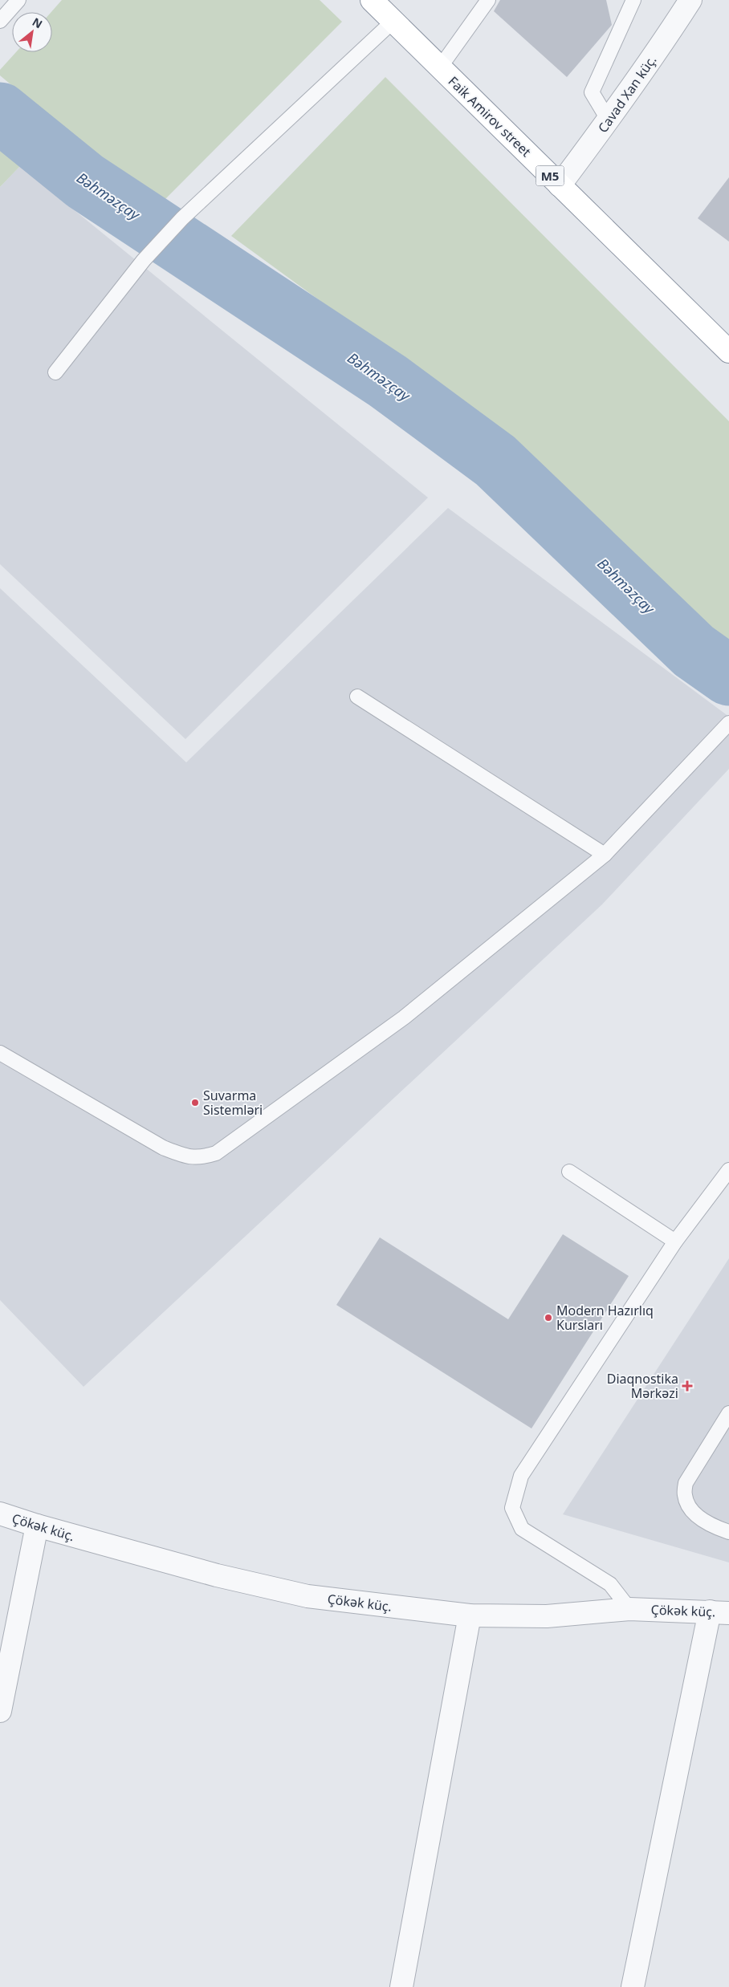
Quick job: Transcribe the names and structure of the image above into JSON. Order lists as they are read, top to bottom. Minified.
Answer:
{"streets":{"highway":["Faik Amirov street","M5"],"street":["Cavad Xan küç.","Çökək küç."]},"crossings":[["Cavad Xan küç.","Faik Amirov street"]],"water":["Bəhməzçay"],"places":{"other":["Suvarma Sistemləri","Modern Hazırlıq Kursları"],"health":["Diaqnostika Mərkəzi"]},"north":"top right"}
